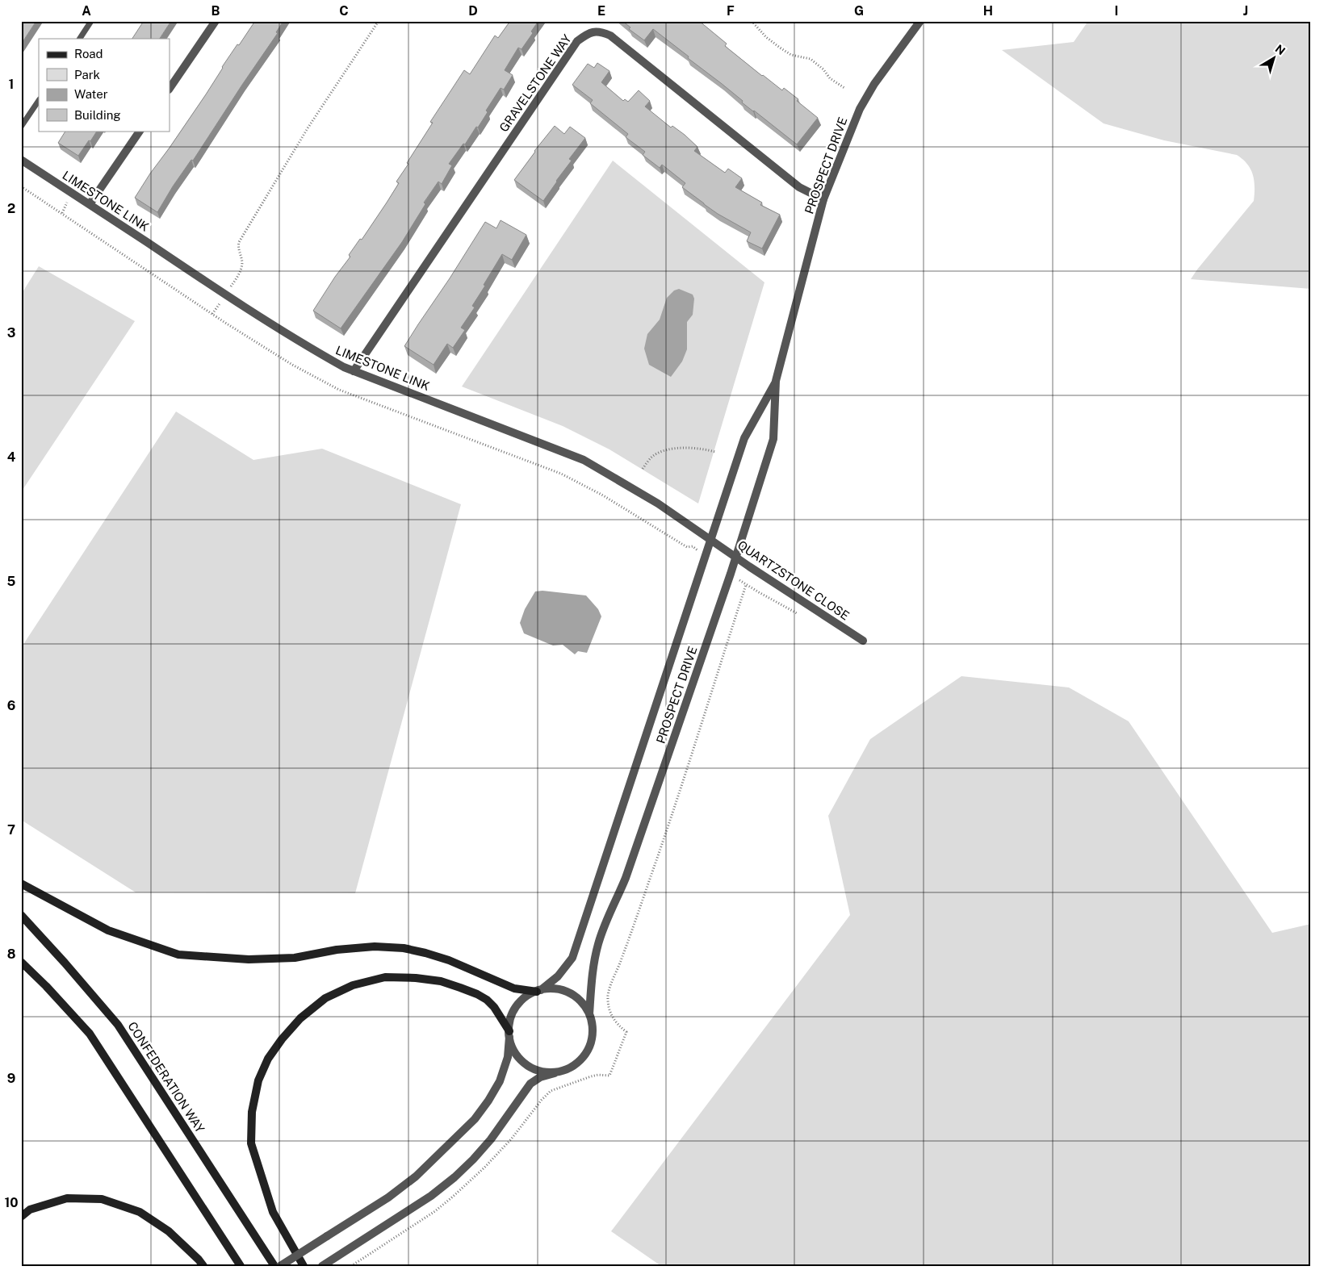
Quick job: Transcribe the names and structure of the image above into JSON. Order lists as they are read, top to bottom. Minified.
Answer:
{"streets":{"main road":["CONFEDERATION WAY"],"street":["GRAVELSTONE WAY","PROSPECT DRIVE","LIMESTONE LINK","QUARTZSTONE CLOSE"]},"crossings":[["GRAVELSTONE WAY","PROSPECT DRIVE"],["GRAVELSTONE WAY","LIMESTONE LINK"],["PROSPECT DRIVE","LIMESTONE LINK"],["PROSPECT DRIVE","QUARTZSTONE CLOSE"],["LIMESTONE LINK","QUARTZSTONE CLOSE"]],"legend":["Road","Park","Water","Building"],"north":"top right","grid":{"columns":["A","B","C","D","E","F","G","H","I","J"],"rows":["1","2","3","4","5","6","7","8","9","10"]}}
